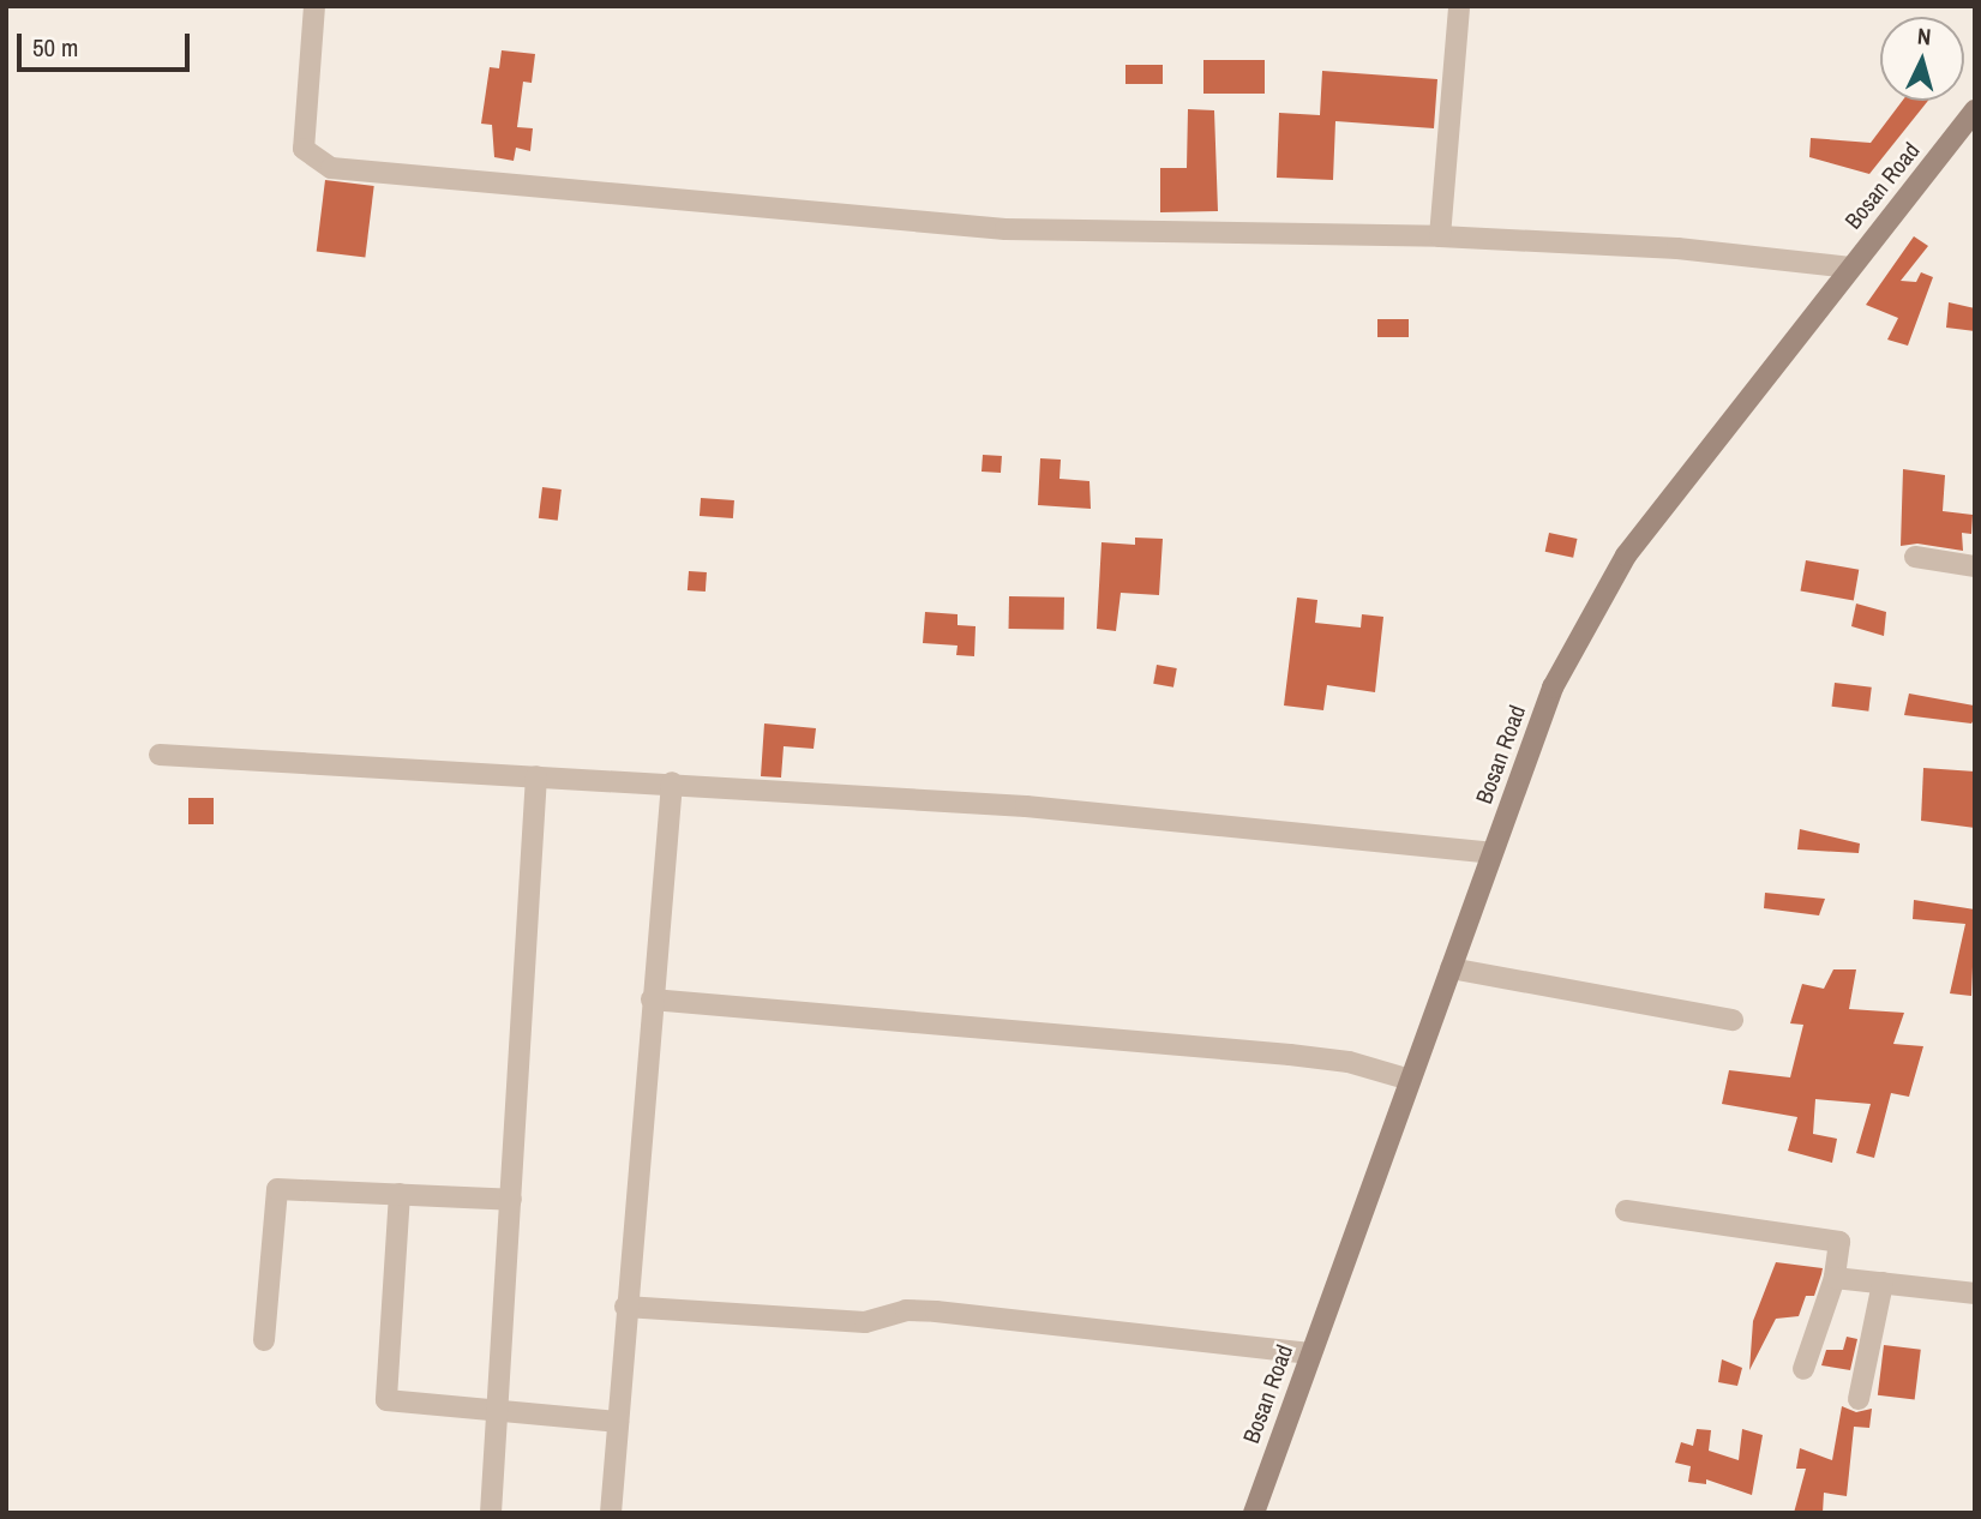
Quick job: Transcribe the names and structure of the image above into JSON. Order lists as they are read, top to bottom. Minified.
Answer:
{"streets":{"main road":["Bosan Road"]},"scale_bar":"50 m","north":"top"}
